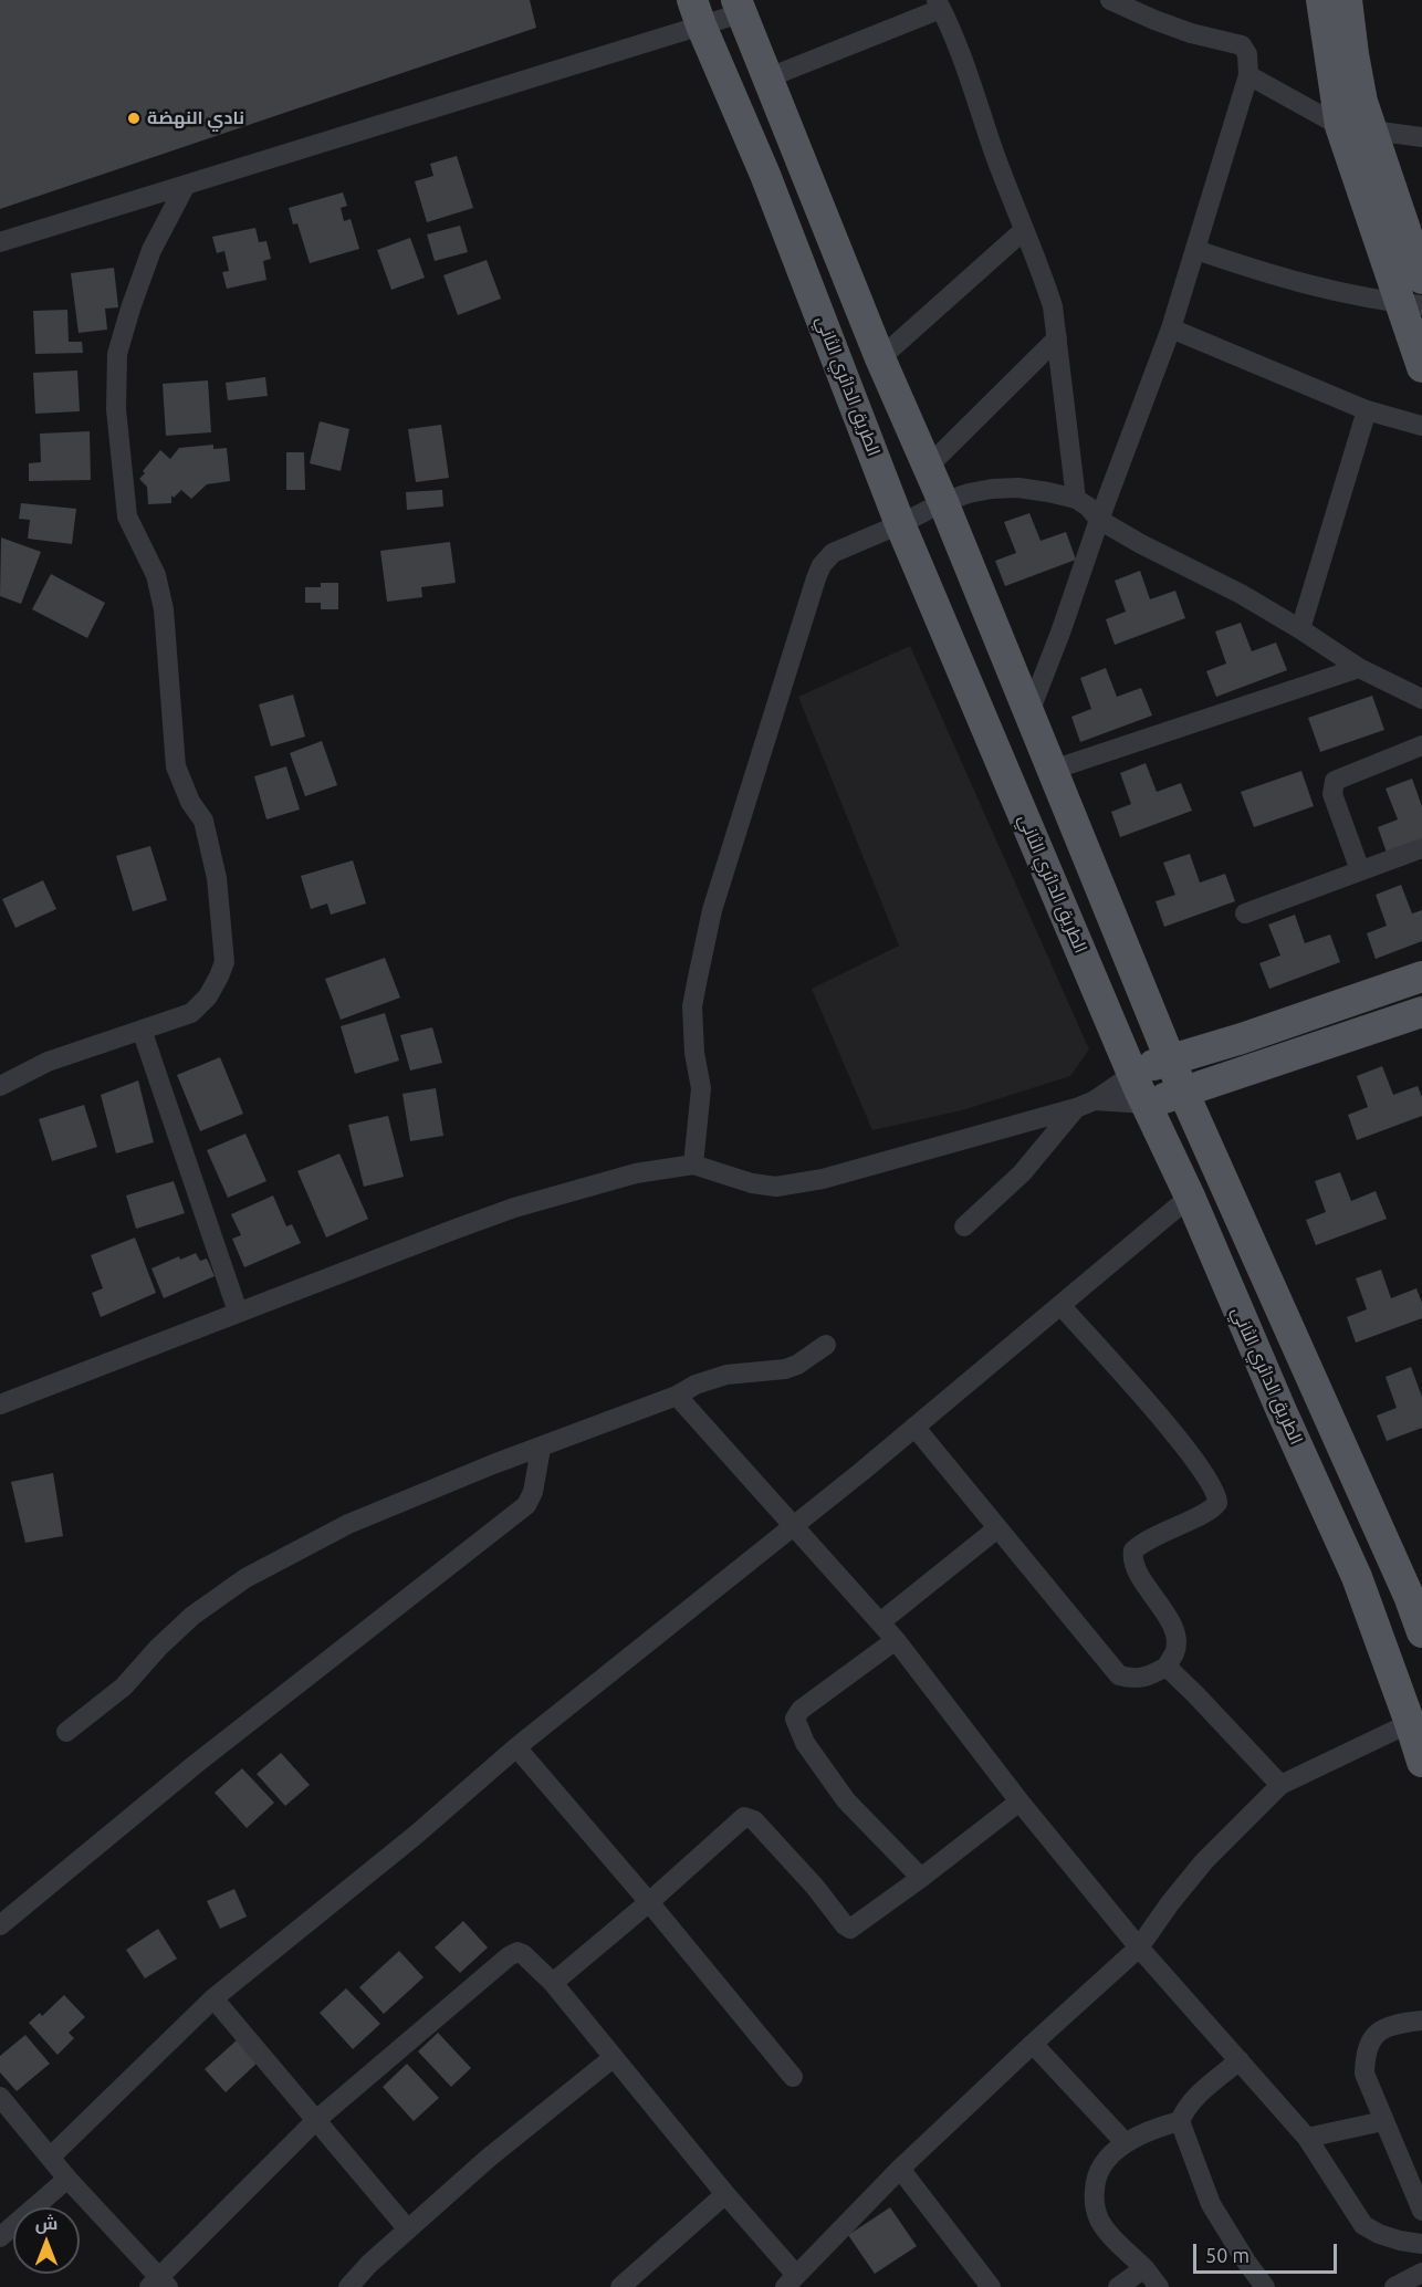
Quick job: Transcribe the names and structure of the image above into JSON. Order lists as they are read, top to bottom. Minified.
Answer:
{"streets":{"main road":["الطريق الدائري الثاني"]},"places":["نادي النهضة"],"scale_bar":"50 m","north":"top"}
